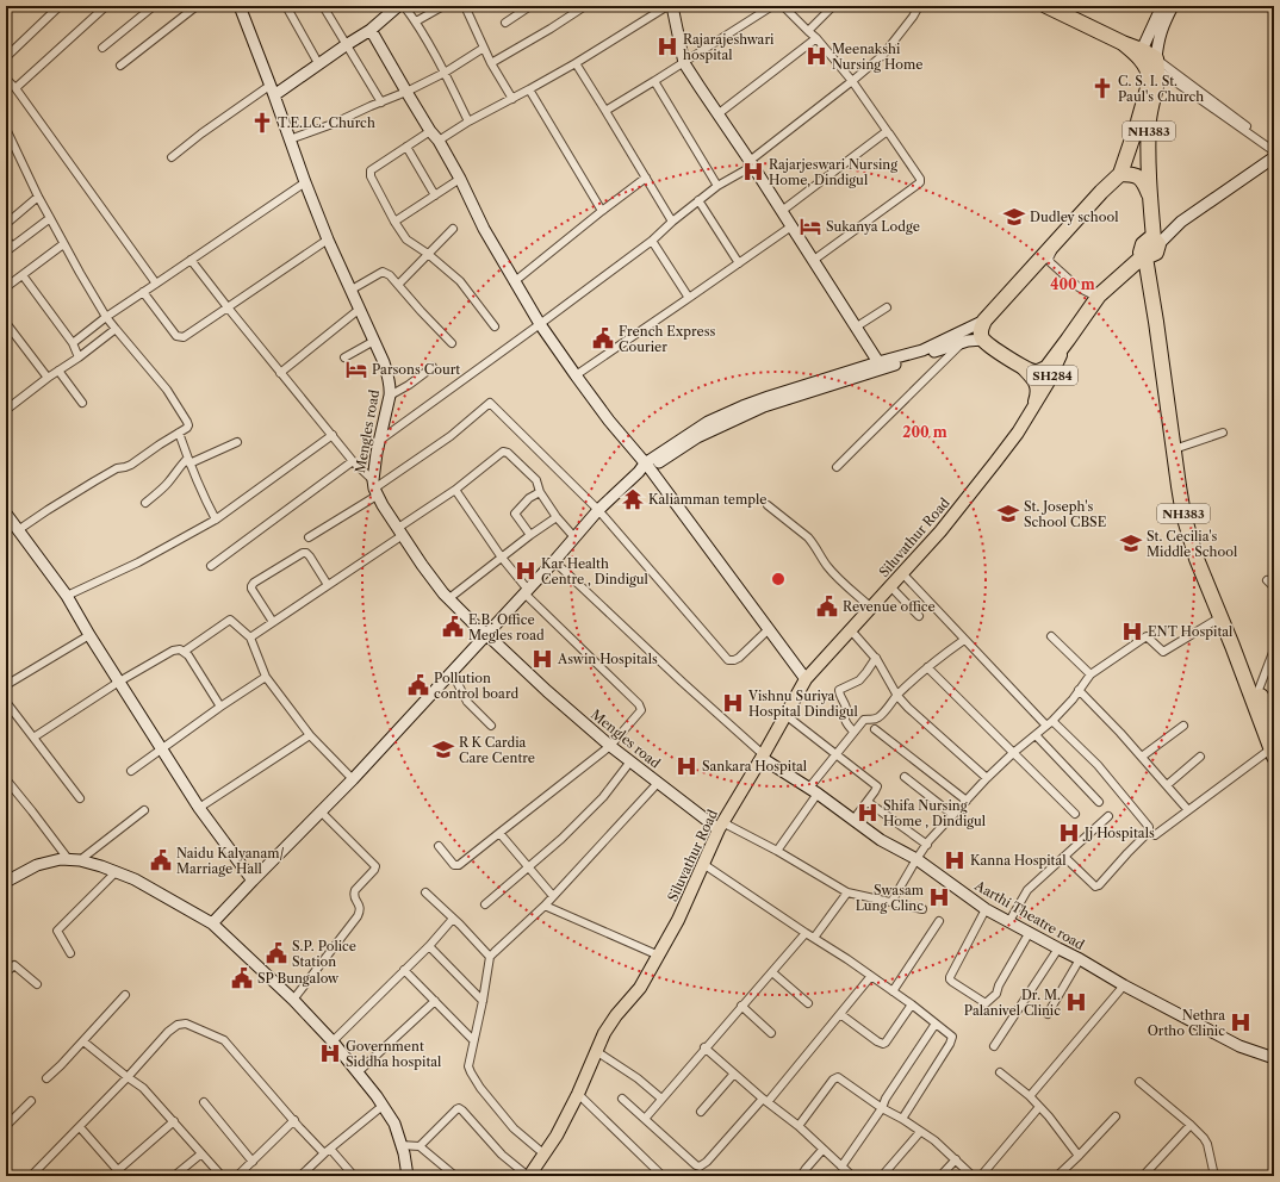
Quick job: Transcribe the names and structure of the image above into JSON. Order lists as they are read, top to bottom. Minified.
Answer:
{"streets":{"highway":["NH383"],"main road":["SH284","Mengles road","Siluvathur Road","Aarthi Theatre road"]},"crossings":[["Mengles road","Siluvathur Road"],["Siluvathur Road","Aarthi Theatre road"]],"places":{"hospital":["Rajarajeshwari hospital","Meenakshi Nursing Home","Rajarjeswari Nursing Home, Dindigul","Kar Health Centre , Dindigul","ENT Hospital","Aswin Hospitals","Vishnu Suriya Hospital Dindigul","Sankara Hospital","Shifa Nursing Home , Dindigul","Jj Hospitals","Kanna Hospital","Swasam Lung Clinc","Dr. M. Palanivel Clinic","Nethra Ortho Clinic","Government Siddha hospital"],"church":["C. S. I. St. Paul's Church","T.E.LC. Church"],"school or university":["Dudley school","St. Joseph's School CBSE","St. Cecilia's Middle School","R K Cardia Care Centre"],"hotel":["Sukanya Lodge","Parsons Court"],"public building":["French Express Courier","Revenue office","E.B. Office Megles road","Pollution control board","Naidu Kalyanam/ Marriage Hall","S.P. Police Station","SP Bungalow"],"temple":["Kaliamman temple"]},"rings":["400 m","200 m"]}
